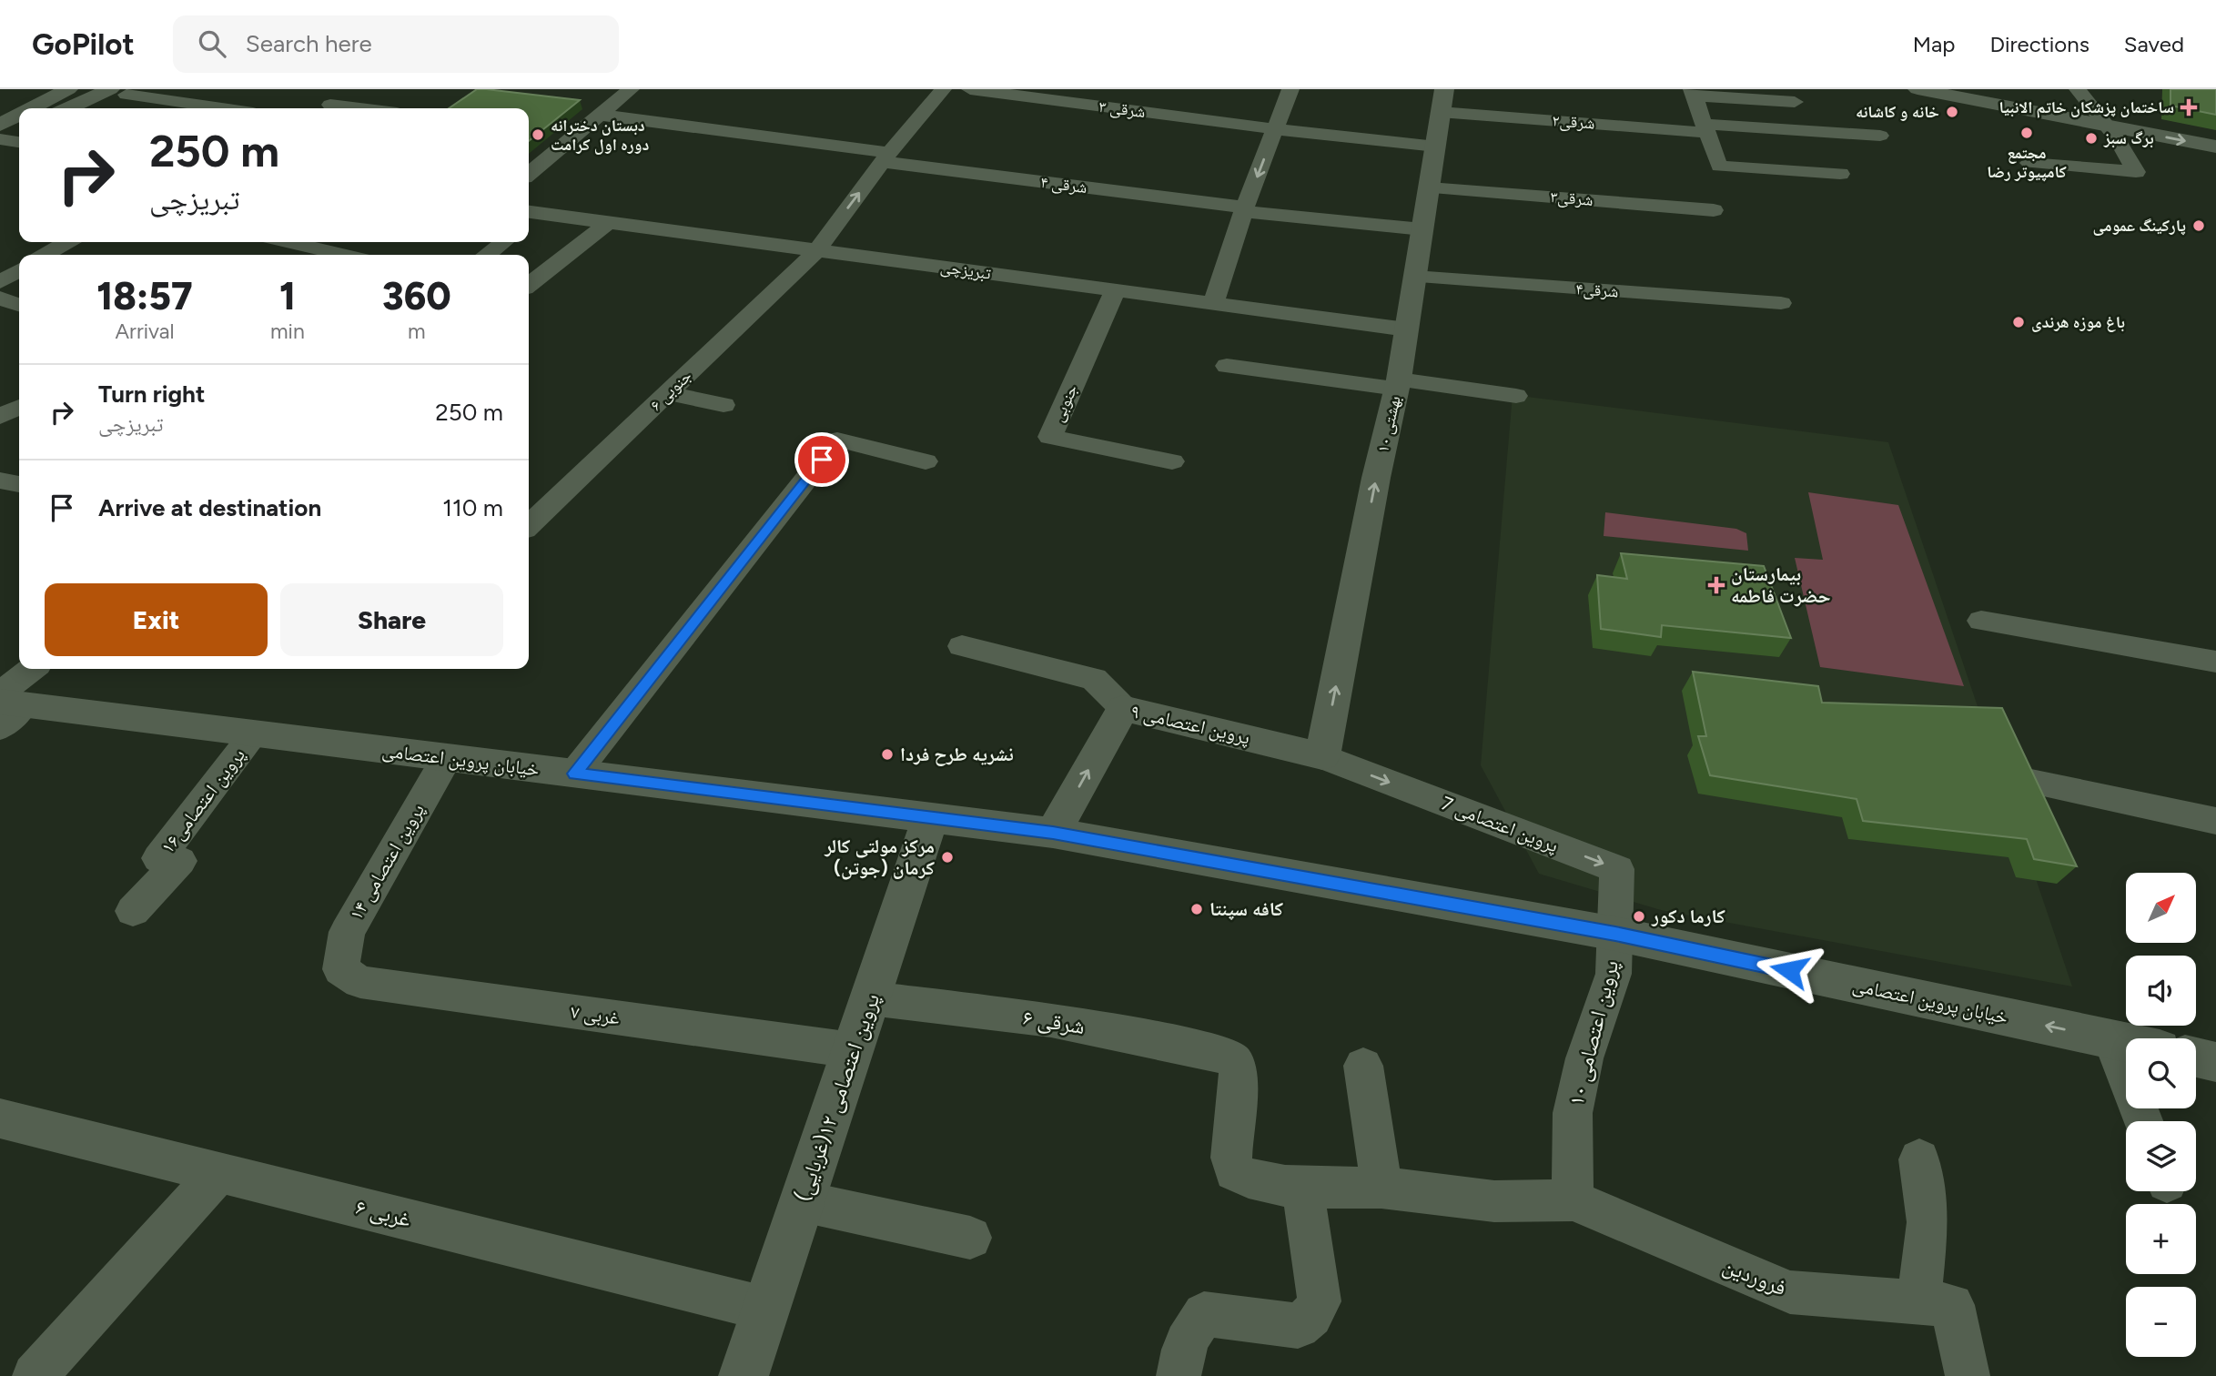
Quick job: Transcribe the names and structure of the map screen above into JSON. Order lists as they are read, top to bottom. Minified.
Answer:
{"streets":{"street":["شرقی ۳","شرقی۲","شرقی ۴","شرقی۳","تبریزچی","شرقی۴","جنوبی ۶","جنوبی","بهشتی ۱۰","پروین اعتصامی ۹","خیابان پروین اعتصامی","پروین اعتصامی۱۶","پروین اعتصامی 7","پروین اعتصامی ۱۴","غربی ۷","شرقی ۶","پروین اعتصامی ۱۰","پروین اعتصامی ۱۲(غربایی)","غربی ۶","فروردین"]},"crossings":[["شرقی ۳","بهشتی ۱۰"],["شرقی۲","بهشتی ۱۰"],["شرقی ۴","جنوبی ۶"],["شرقی ۴","بهشتی ۱۰"],["شرقی۳","بهشتی ۱۰"],["تبریزچی","جنوبی ۶"],["تبریزچی","جنوبی"],["تبریزچی","بهشتی ۱۰"],["شرقی۴","بهشتی ۱۰"],["بهشتی ۱۰","پروین اعتصامی ۹"],["بهشتی ۱۰","پروین اعتصامی 7"],["پروین اعتصامی ۹","خیابان پروین اعتصامی"],["پروین اعتصامی ۹","پروین اعتصامی 7"],["خیابان پروین اعتصامی","پروین اعتصامی۱۶"],["خیابان پروین اعتصامی","پروین اعتصامی 7"],["خیابان پروین اعتصامی","پروین اعتصامی ۱۴"],["خیابان پروین اعتصامی","پروین اعتصامی ۱۰"],["خیابان پروین اعتصامی","پروین اعتصامی ۱۲(غربایی)"],["پروین اعتصامی 7","پروین اعتصامی ۱۰"],["پروین اعتصامی ۱۴","غربی ۷"],["غربی ۷","پروین اعتصامی ۱۲(غربایی)"],["شرقی ۶","پروین اعتصامی ۱۲(غربایی)"],["پروین اعتصامی ۱۰","فروردین"],["پروین اعتصامی ۱۲(غربایی)","غربی ۶"]],"one_way":["بهشتی ۱۰","پروین اعتصامی ۹","پروین اعتصامی 7"],"places":{"health":["ساختمان پزشکان خاتم الانبیا","بیمارستان حضرت فاطمه"],"other":["خانه و کاشانه","مجتمع کامپیوتر رضا","دبستان دخترانه دوره اول کرامت","برگ سبز","پارکینگ عمومی","باغ موزه هرندی","نشریه طرح فردا","مرکز مولتی کالر کرمان (جوتن)","کافه سپنتا","کارما دکور"]},"north":"top right","page":{"header":"GoPilot","search":"Search here","nav":["Map","Directions","Saved"],"turn":["250 m","تبریزچی"],"eta":["18:57","Arrival","1","min","360","m"],"list":[{"name":"Turn right","note":"تبریزچی","value":"250 m"},{"name":"Arrive at destination","value":"110 m"}],"buttons":["Exit","Share"],"map_buttons":["+","−"]}}
